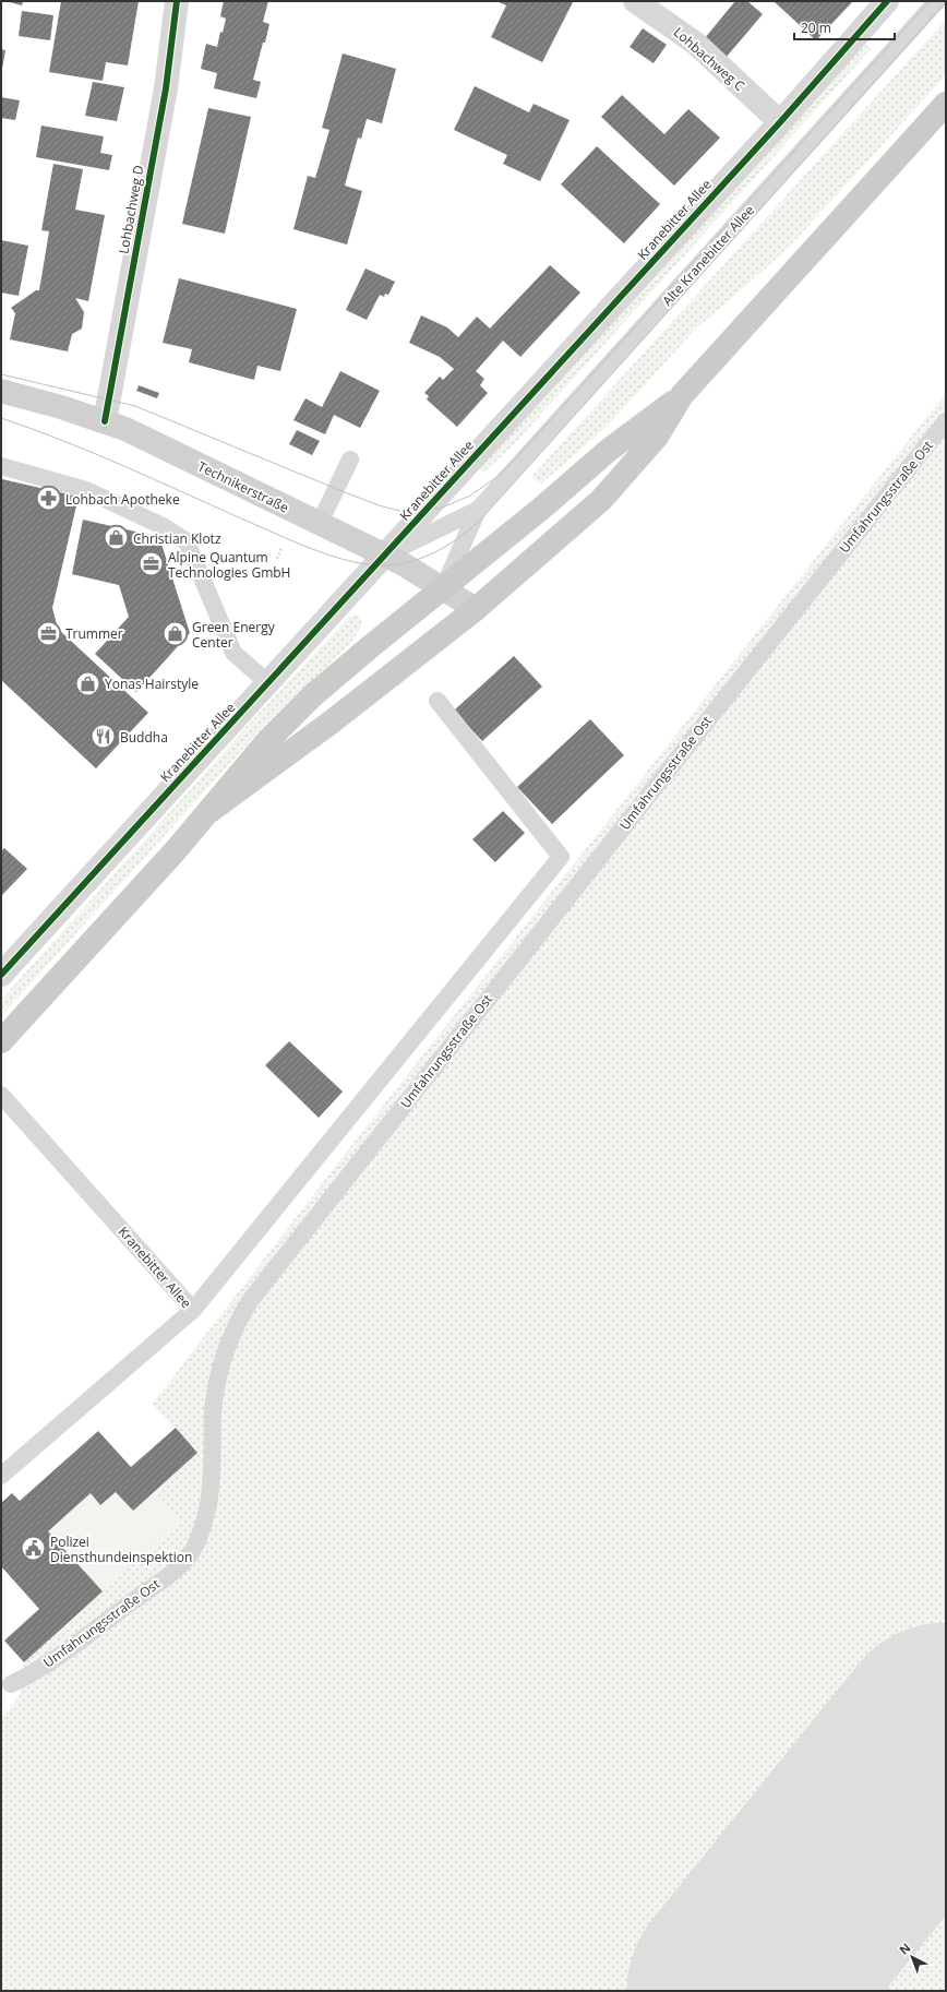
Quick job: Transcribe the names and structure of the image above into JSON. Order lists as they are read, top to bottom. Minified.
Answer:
{"streets":{"street":["Lohbachweg C","Lohbachweg D","Kranebitter Allee","Technikerstraße"],"lane":["Alte Kranebitter Allee","Umfahrungsstraße Ost"]},"crossings":[["Lohbachweg C","Kranebitter Allee"],["Lohbachweg D","Technikerstraße"],["Kranebitter Allee","Technikerstraße"]],"places":{"pharmacy":["Lohbach Apotheke"],"shop":["Christian Klotz","Green Energy Center","Yonas Hairstyle"],"office":["Alpine Quantum Technologies GmbH","Trummer"],"restaurant":["Buddha"],"public building":["Polizei Diensthundeinspektion"]},"scale_bar":"20 m","north":"top left"}
